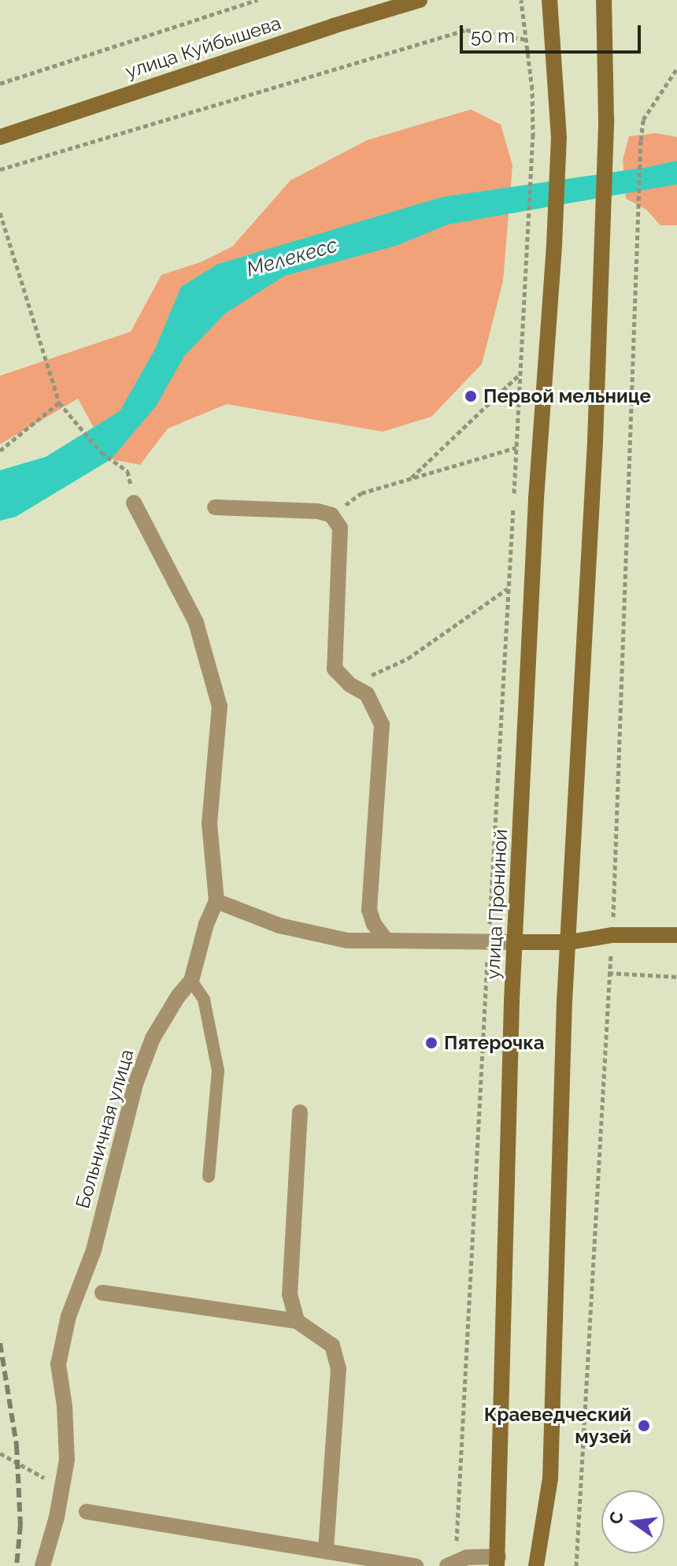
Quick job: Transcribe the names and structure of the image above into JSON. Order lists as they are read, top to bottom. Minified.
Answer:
{"streets":{"main road":["улица Куйбышева","улица Прониной"],"street":["Больничная улица"]},"water":["Мелекесс"],"places":["Первой мельнице","Пятерочка","Краеведческий музей"],"scale_bar":"50 m","north":"left"}
